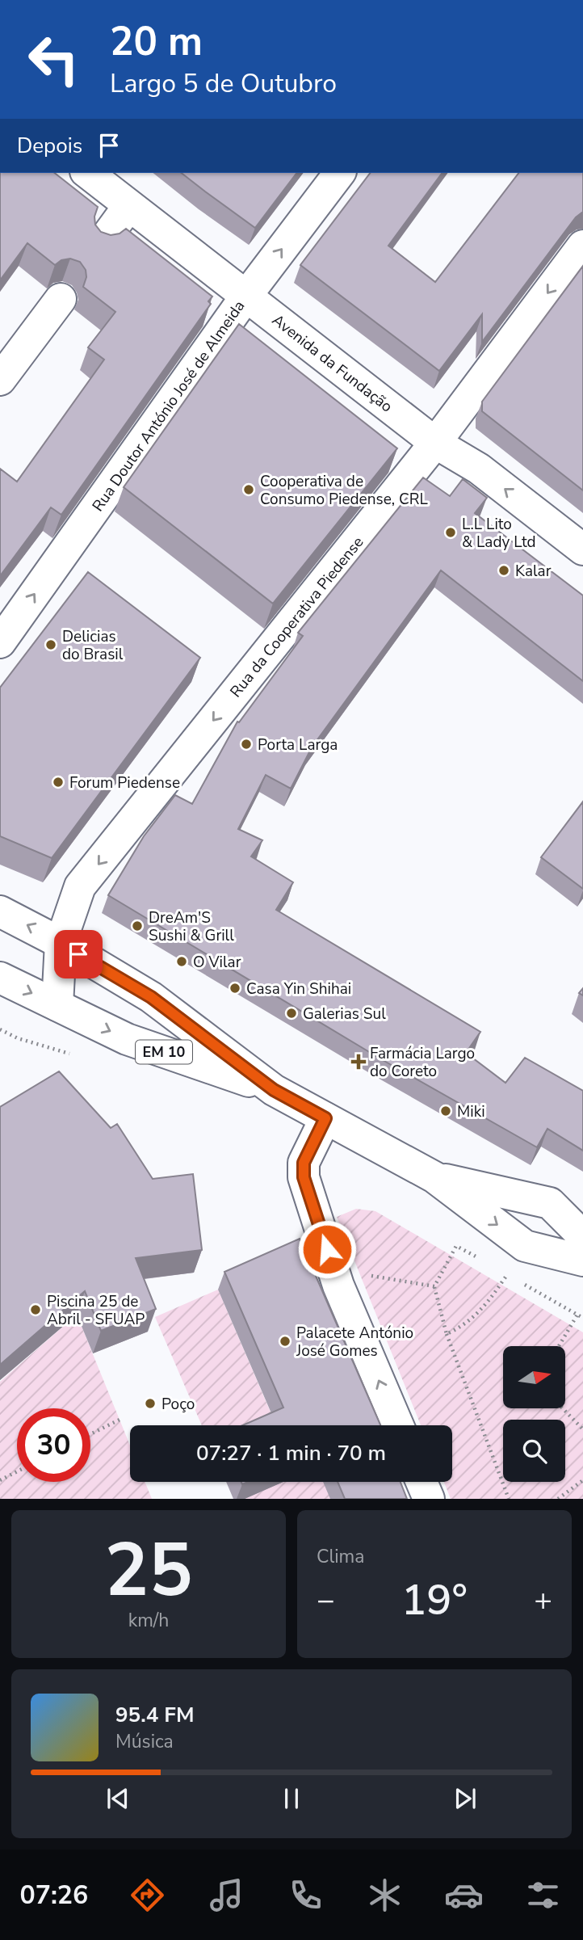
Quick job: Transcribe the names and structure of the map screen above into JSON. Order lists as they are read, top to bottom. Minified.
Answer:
{"streets":{"street":["Avenida da Fundação","Rua Doutor António José de Almeida","Rua da Cooperativa Piedense","EM 10"]},"crossings":[["Avenida da Fundação","Rua Doutor António José de Almeida"],["Avenida da Fundação","Rua da Cooperativa Piedense"],["Rua da Cooperativa Piedense","EM 10"]],"one_way":["Rua Doutor António José de Almeida","Rua da Cooperativa Piedense"],"places":{"other":["Cooperativa de Consumo Piedense, CRL","L.L Lito & Lady Ltd","Kalar","Delicias do Brasil","Porta Larga","Forum Piedense","DreAm'S Sushi & Grill","O Vilar","Casa Yin Shihai","Galerias Sul","Miki","Piscina 25 de Abril - SFUAP","Palacete António José Gomes","Poço"],"health":["Farmácia Largo do Coreto"]},"north":"right","page":{"turn":["20 m","Largo 5 de Outubro"],"then":"Depois","limit":"30","trip":"07:27 · 1 min · 70 m","tile":[["25","km/h"],"Clima"],"heat":["−","19°","+"],"song":["95.4 FM","Música"],"tabs":"07:26"}}
